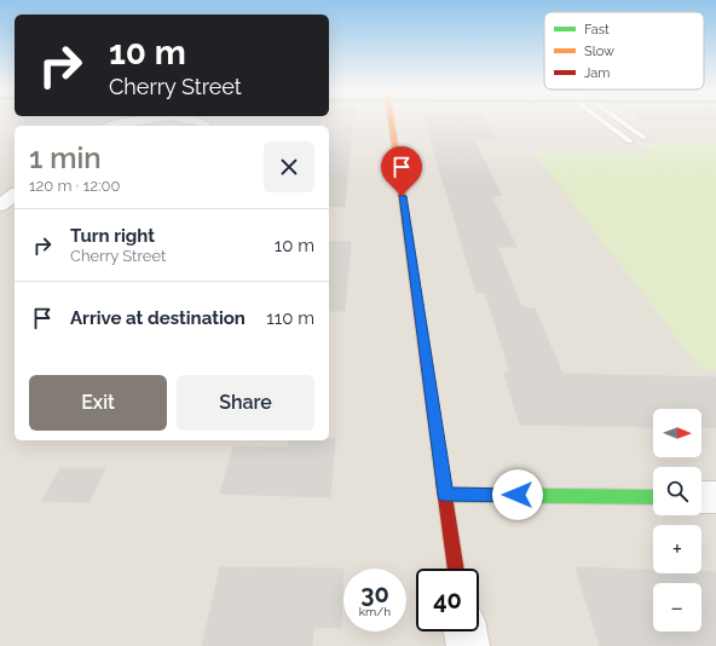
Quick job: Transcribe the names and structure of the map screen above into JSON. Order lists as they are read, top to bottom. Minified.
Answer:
{"legend":["Fast","Slow","Jam"],"north":"right","page":{"turn":["10 m","Cherry Street"],"heading":["1 min","120 m · 12:00"],"list":[{"name":"Turn right","note":"Cherry Street","value":"10 m"},{"name":"Arrive at destination","value":"110 m"}],"buttons":["Exit","Share"],"map_buttons":["+","−"],"speed":"30 km/h","limit":"40"}}
